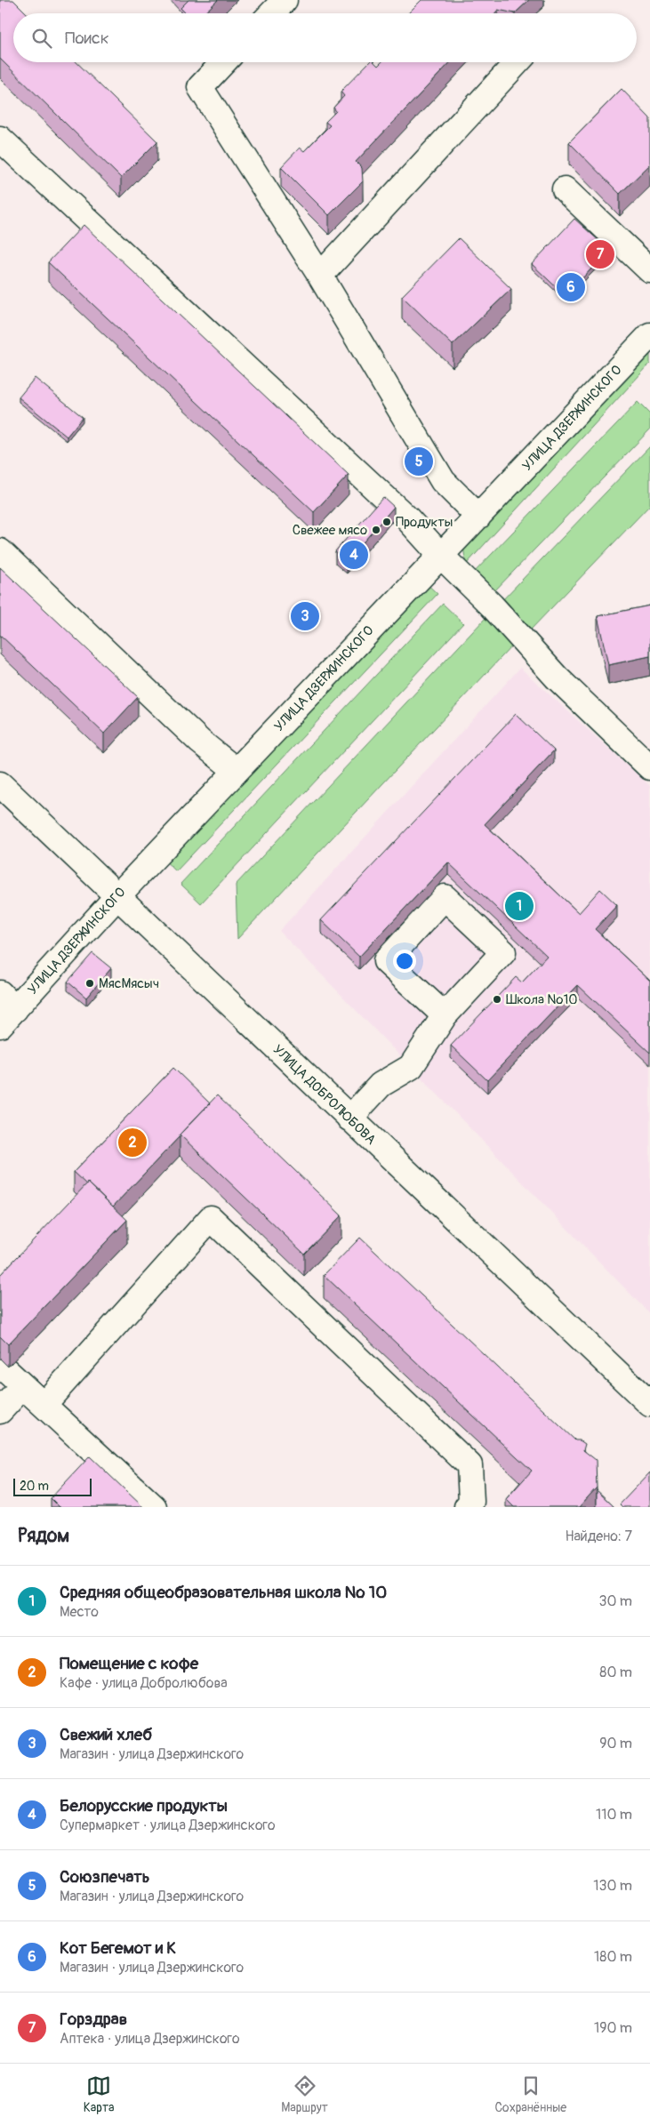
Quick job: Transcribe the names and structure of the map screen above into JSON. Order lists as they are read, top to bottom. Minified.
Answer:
{"streets":{"street":["УЛИЦА ДЗЕРЖИНСКОГО","УЛИЦА ДОБРОЛЮБОВА"]},"crossings":[["УЛИЦА ДЗЕРЖИНСКОГО","УЛИЦА ДОБРОЛЮБОВА"]],"places":["Продукты","Свежее мясо","МясМясыч","Школа №10"],"scale_bar":"20 m","page":{"search":"Поиск","pins":["7","6","5","4","3","1","2"],"scale":"20 m","heading":["Рядом","Найдено: 7"],"list":[{"mark":"1","name":"Средняя общеобразовательная школа № 10","note":"Место","value":"30 m"},{"mark":"2","name":"Помещение с кофе","note":"Кафе · улица Добролюбова","value":"80 m"},{"mark":"3","name":"Свежий хлеб","note":"Магазин · улица Дзержинского","value":"90 m"},{"mark":"4","name":"Белорусские продукты","note":"Супермаркет · улица Дзержинского","value":"110 m"},{"mark":"5","name":"Союзпечать","note":"Магазин · улица Дзержинского","value":"130 m"},{"mark":"6","name":"Кот Бегемот и К","note":"Магазин · улица Дзержинского","value":"180 m"},{"mark":"7","name":"Горздрав","note":"Аптека · улица Дзержинского","value":"190 m"}],"nav":["Карта","Маршрут","Сохранённые"]}}
